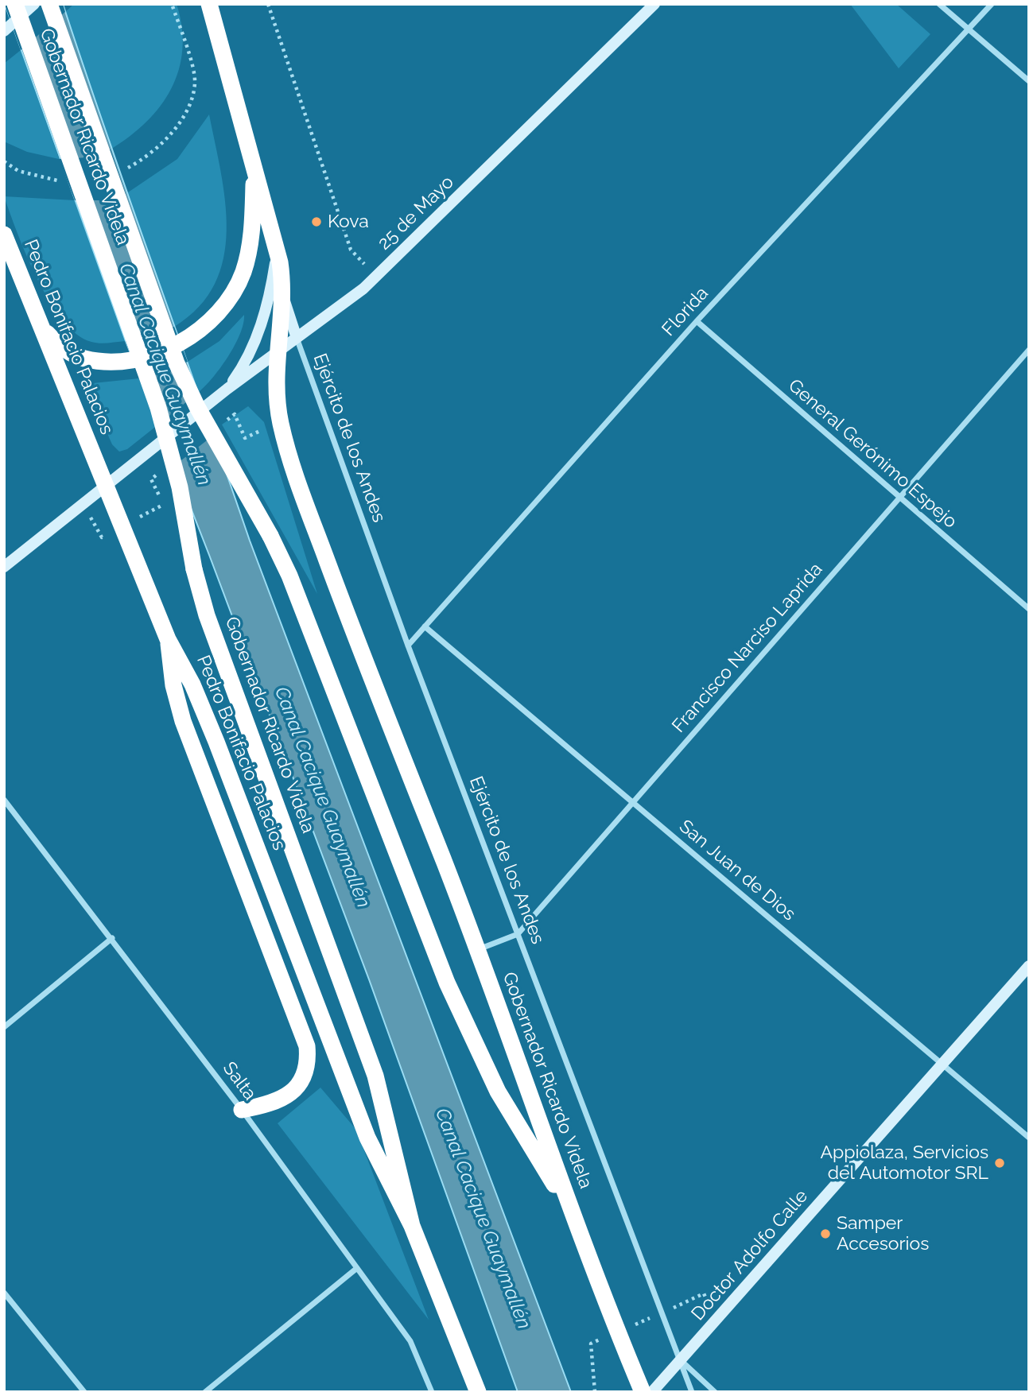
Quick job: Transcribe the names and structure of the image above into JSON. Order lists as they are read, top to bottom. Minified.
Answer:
{"streets":{"highway":["Gobernador Ricardo Videla","Pedro Bonifacio Palacios"],"main road":["25 de Mayo","Doctor Adolfo Calle"],"street":["Florida","Ejército de los Andes","General Gerónimo Espejo","Francisco Narciso Laprida","San Juan de Dios","Salta"]},"crossings":[["Gobernador Ricardo Videla","25 de Mayo"],["Gobernador Ricardo Videla","Pedro Bonifacio Palacios"],["Gobernador Ricardo Videla","Francisco Narciso Laprida"],["25 de Mayo","Pedro Bonifacio Palacios"],["25 de Mayo","Ejército de los Andes"],["Florida","Ejército de los Andes"],["Florida","General Gerónimo Espejo"],["Florida","San Juan de Dios"],["Ejército de los Andes","Francisco Narciso Laprida"],["Ejército de los Andes","Doctor Adolfo Calle"],["General Gerónimo Espejo","Francisco Narciso Laprida"],["Francisco Narciso Laprida","San Juan de Dios"],["San Juan de Dios","Doctor Adolfo Calle"]],"water":["Canal Cacique Guaymallén"],"places":["Kova","Appiolaza, Servicios del Automotor SRL","Samper Accesorios"]}
